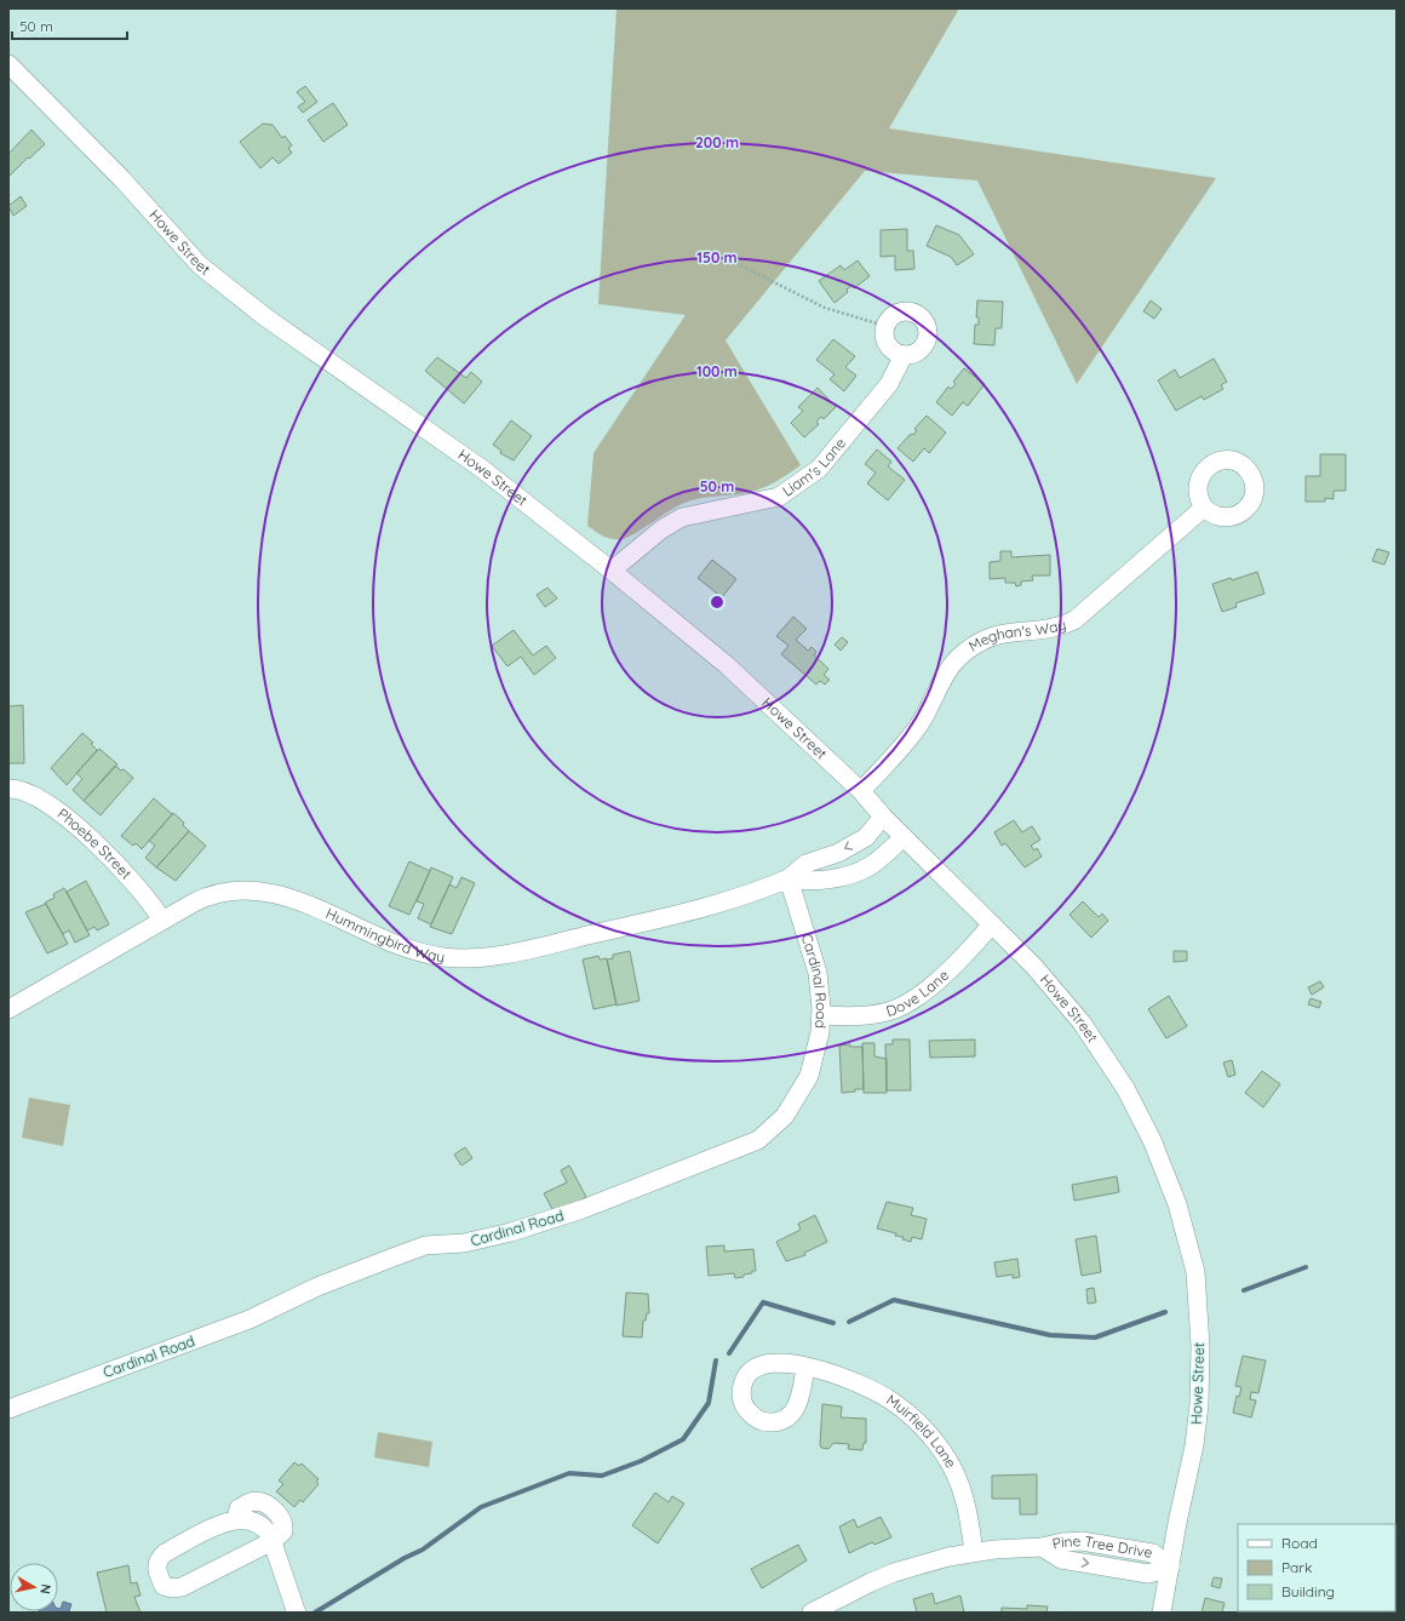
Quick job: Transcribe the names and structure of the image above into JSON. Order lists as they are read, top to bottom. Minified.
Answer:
{"streets":{"street":["Howe Street","Liam's Lane","Meghan's Way","Phoebe Street","Hummingbird Way","Cardinal Road","Dove Lane","Muirfield Lane","Pine Tree Drive"]},"crossings":[["Howe Street","Liam's Lane"],["Howe Street","Meghan's Way"],["Howe Street","Hummingbird Way"],["Howe Street","Dove Lane"],["Howe Street","Pine Tree Drive"],["Phoebe Street","Hummingbird Way"],["Hummingbird Way","Cardinal Road"],["Cardinal Road","Dove Lane"],["Muirfield Lane","Pine Tree Drive"]],"legend":["Road","Park","Building"],"scale_bar":"50 m","north":"right","rings":["200 m","150 m","100 m","50 m"]}
